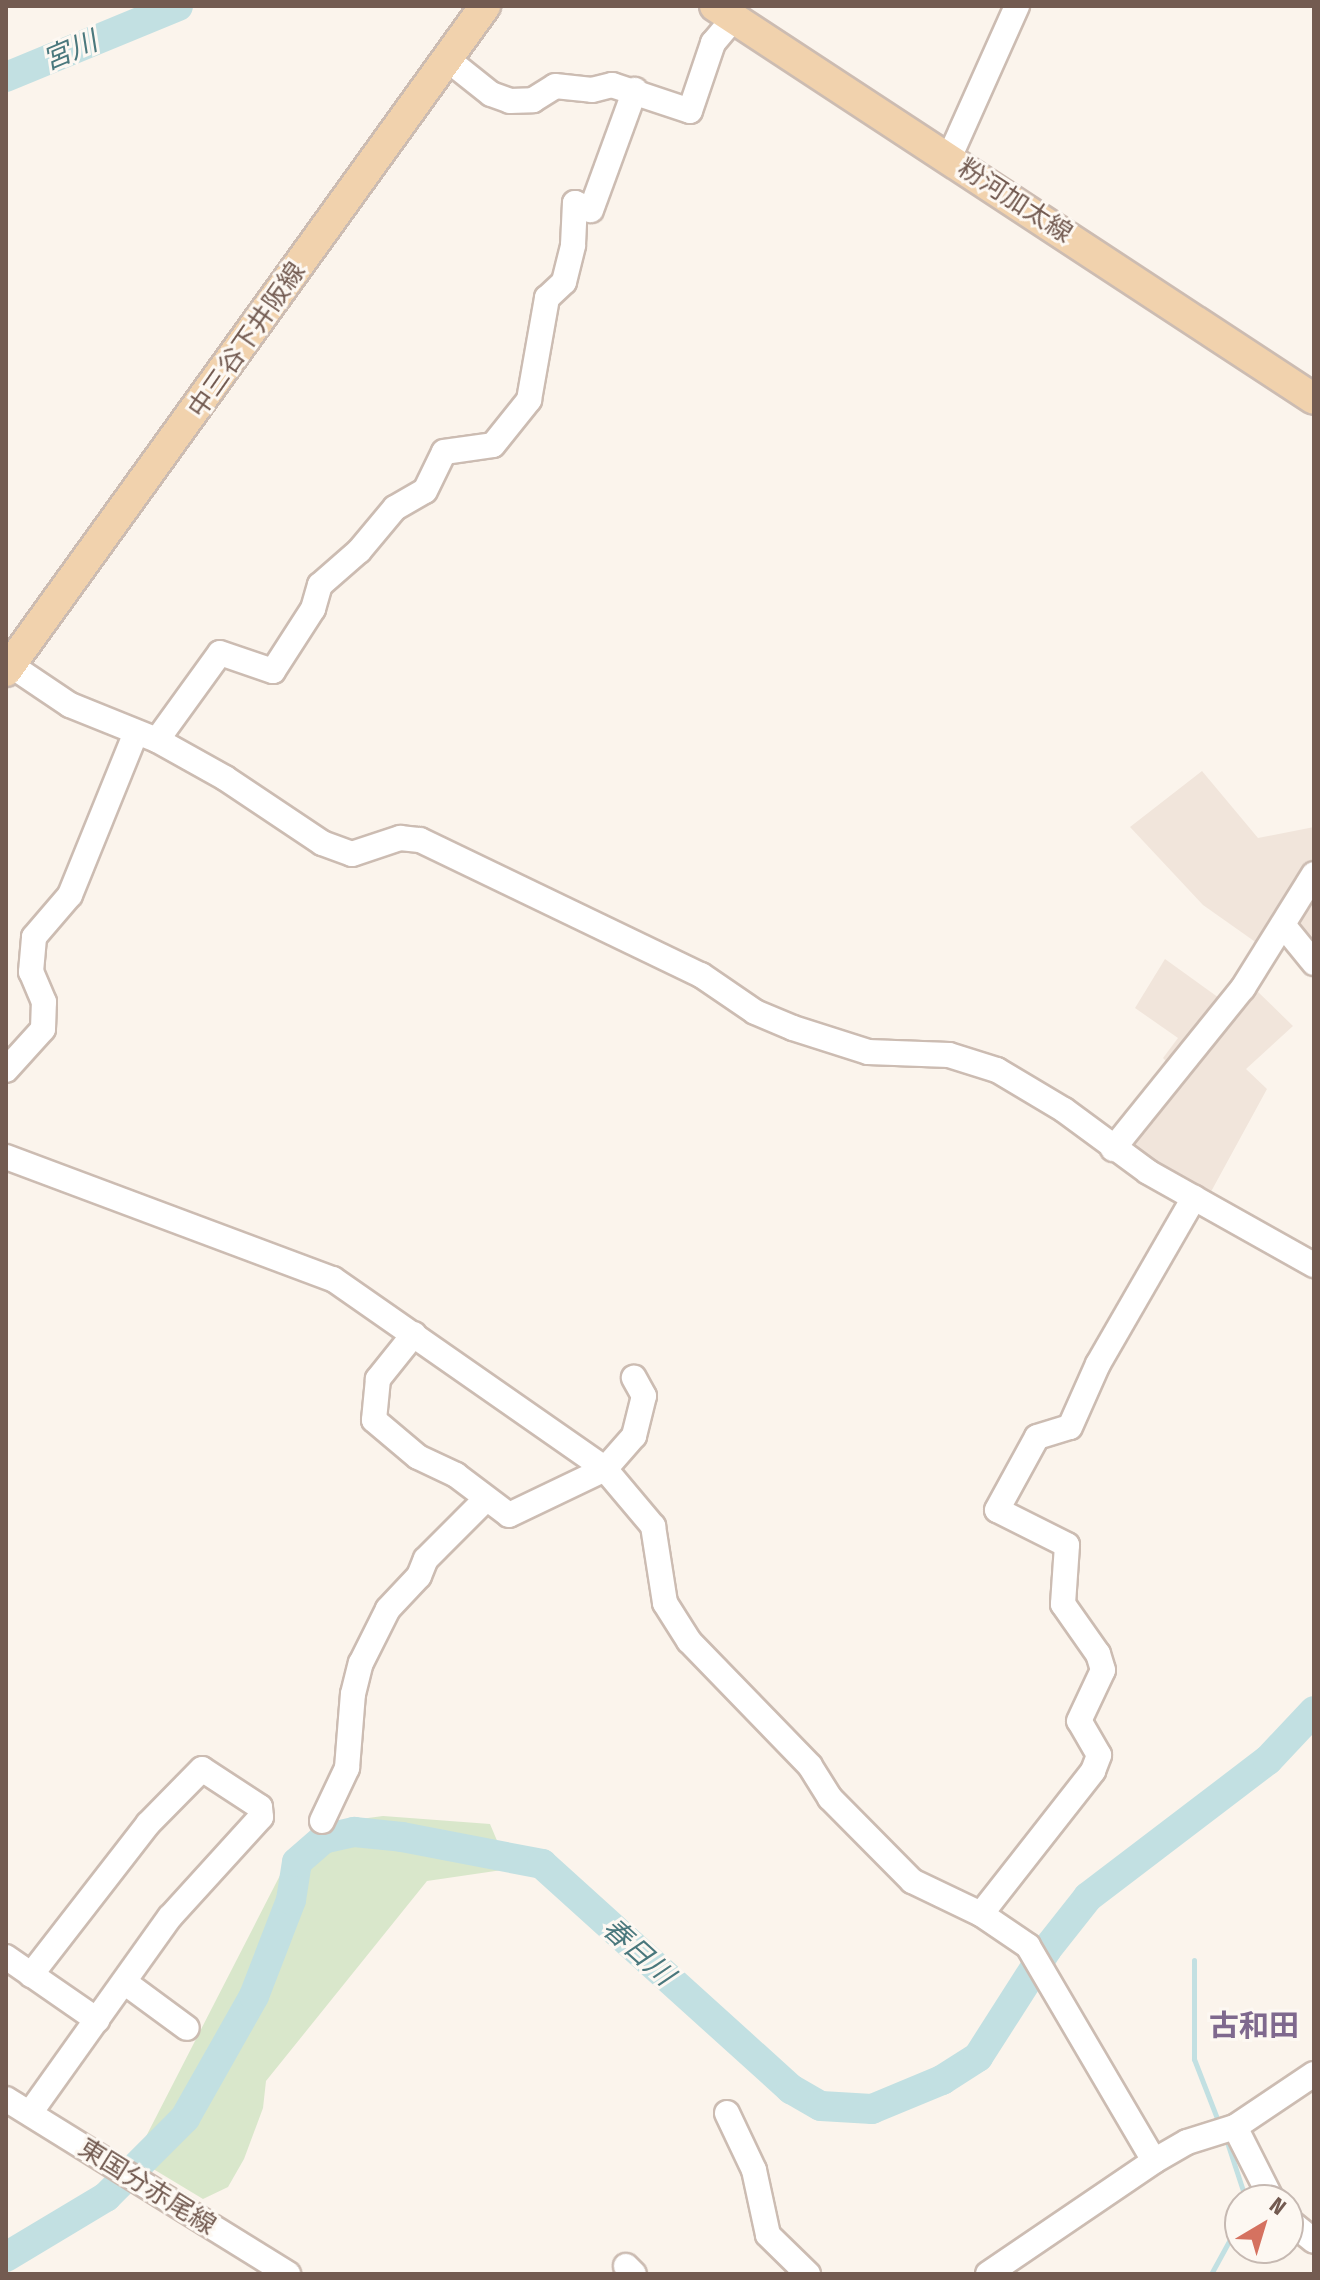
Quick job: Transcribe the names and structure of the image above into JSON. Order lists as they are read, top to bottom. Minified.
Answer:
{"streets":{"main road":["粉河加太線","中三谷下井阪線"],"street":["東国分赤尾線"]},"districts":["古和田"],"water":["宮川","春日川"],"north":"top right"}
